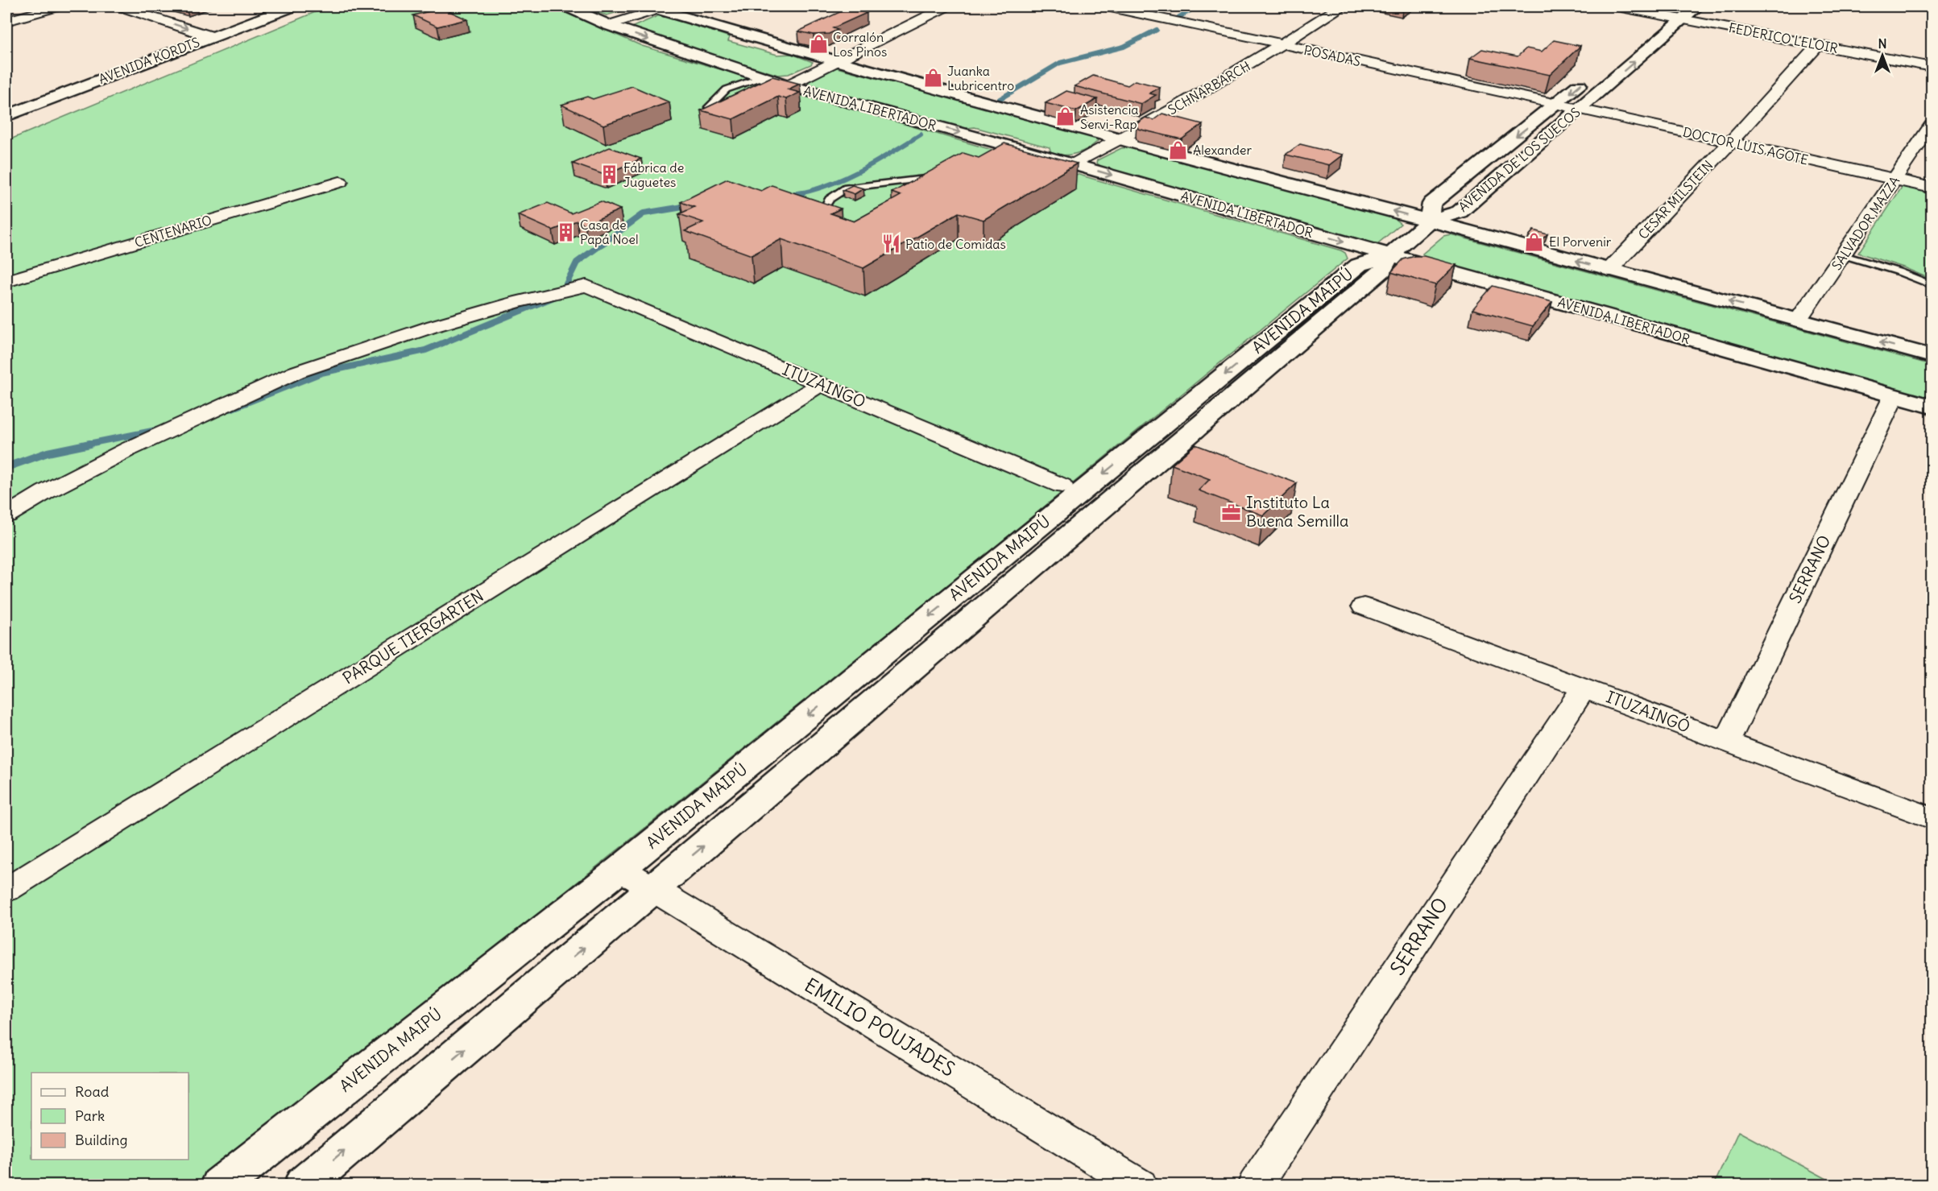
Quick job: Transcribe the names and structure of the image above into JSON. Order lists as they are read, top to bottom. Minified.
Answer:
{"streets":{"main road":["AVENIDA KORDTS","AVENIDA LIBERTADOR","AVENIDA DE LOS SUECOS","AVENIDA MAIPÚ"],"street":["FEDERICO LELOIR","POSADAS","SCHNARBARCH","DOCTOR LUIS AGOTE","CESAR MILSTEIN","SALVADOR MAZZA","CENTENARIO","ITUZAINGO","SERRANO","PARQUE TIERGARTEN","ITUZAINGÓ","EMILIO POUJADES"]},"crossings":[["FEDERICO LELOIR","AVENIDA DE LOS SUECOS"],["FEDERICO LELOIR","CESAR MILSTEIN"],["POSADAS","SCHNARBARCH"],["POSADAS","DOCTOR LUIS AGOTE"],["POSADAS","AVENIDA DE LOS SUECOS"],["SCHNARBARCH","AVENIDA LIBERTADOR"],["AVENIDA LIBERTADOR","AVENIDA MAIPÚ"],["AVENIDA LIBERTADOR","SERRANO"],["DOCTOR LUIS AGOTE","AVENIDA DE LOS SUECOS"],["DOCTOR LUIS AGOTE","CESAR MILSTEIN"],["DOCTOR LUIS AGOTE","SALVADOR MAZZA"],["AVENIDA MAIPÚ","EMILIO POUJADES"],["ITUZAINGO","PARQUE TIERGARTEN"],["SERRANO","ITUZAINGÓ"]],"places":{"shop":["Corralón Los Pinos","Juanka Lubricentro","Asistencia Servi-Rap","Alexander","El Porvenir"],"building":["Fábrica de Juguetes","Casa de Papá Noel"],"restaurant":["Patio de Comidas"],"office":["Instituto La Buena Semilla"]},"legend":["Road","Park","Building"],"north":"top"}
